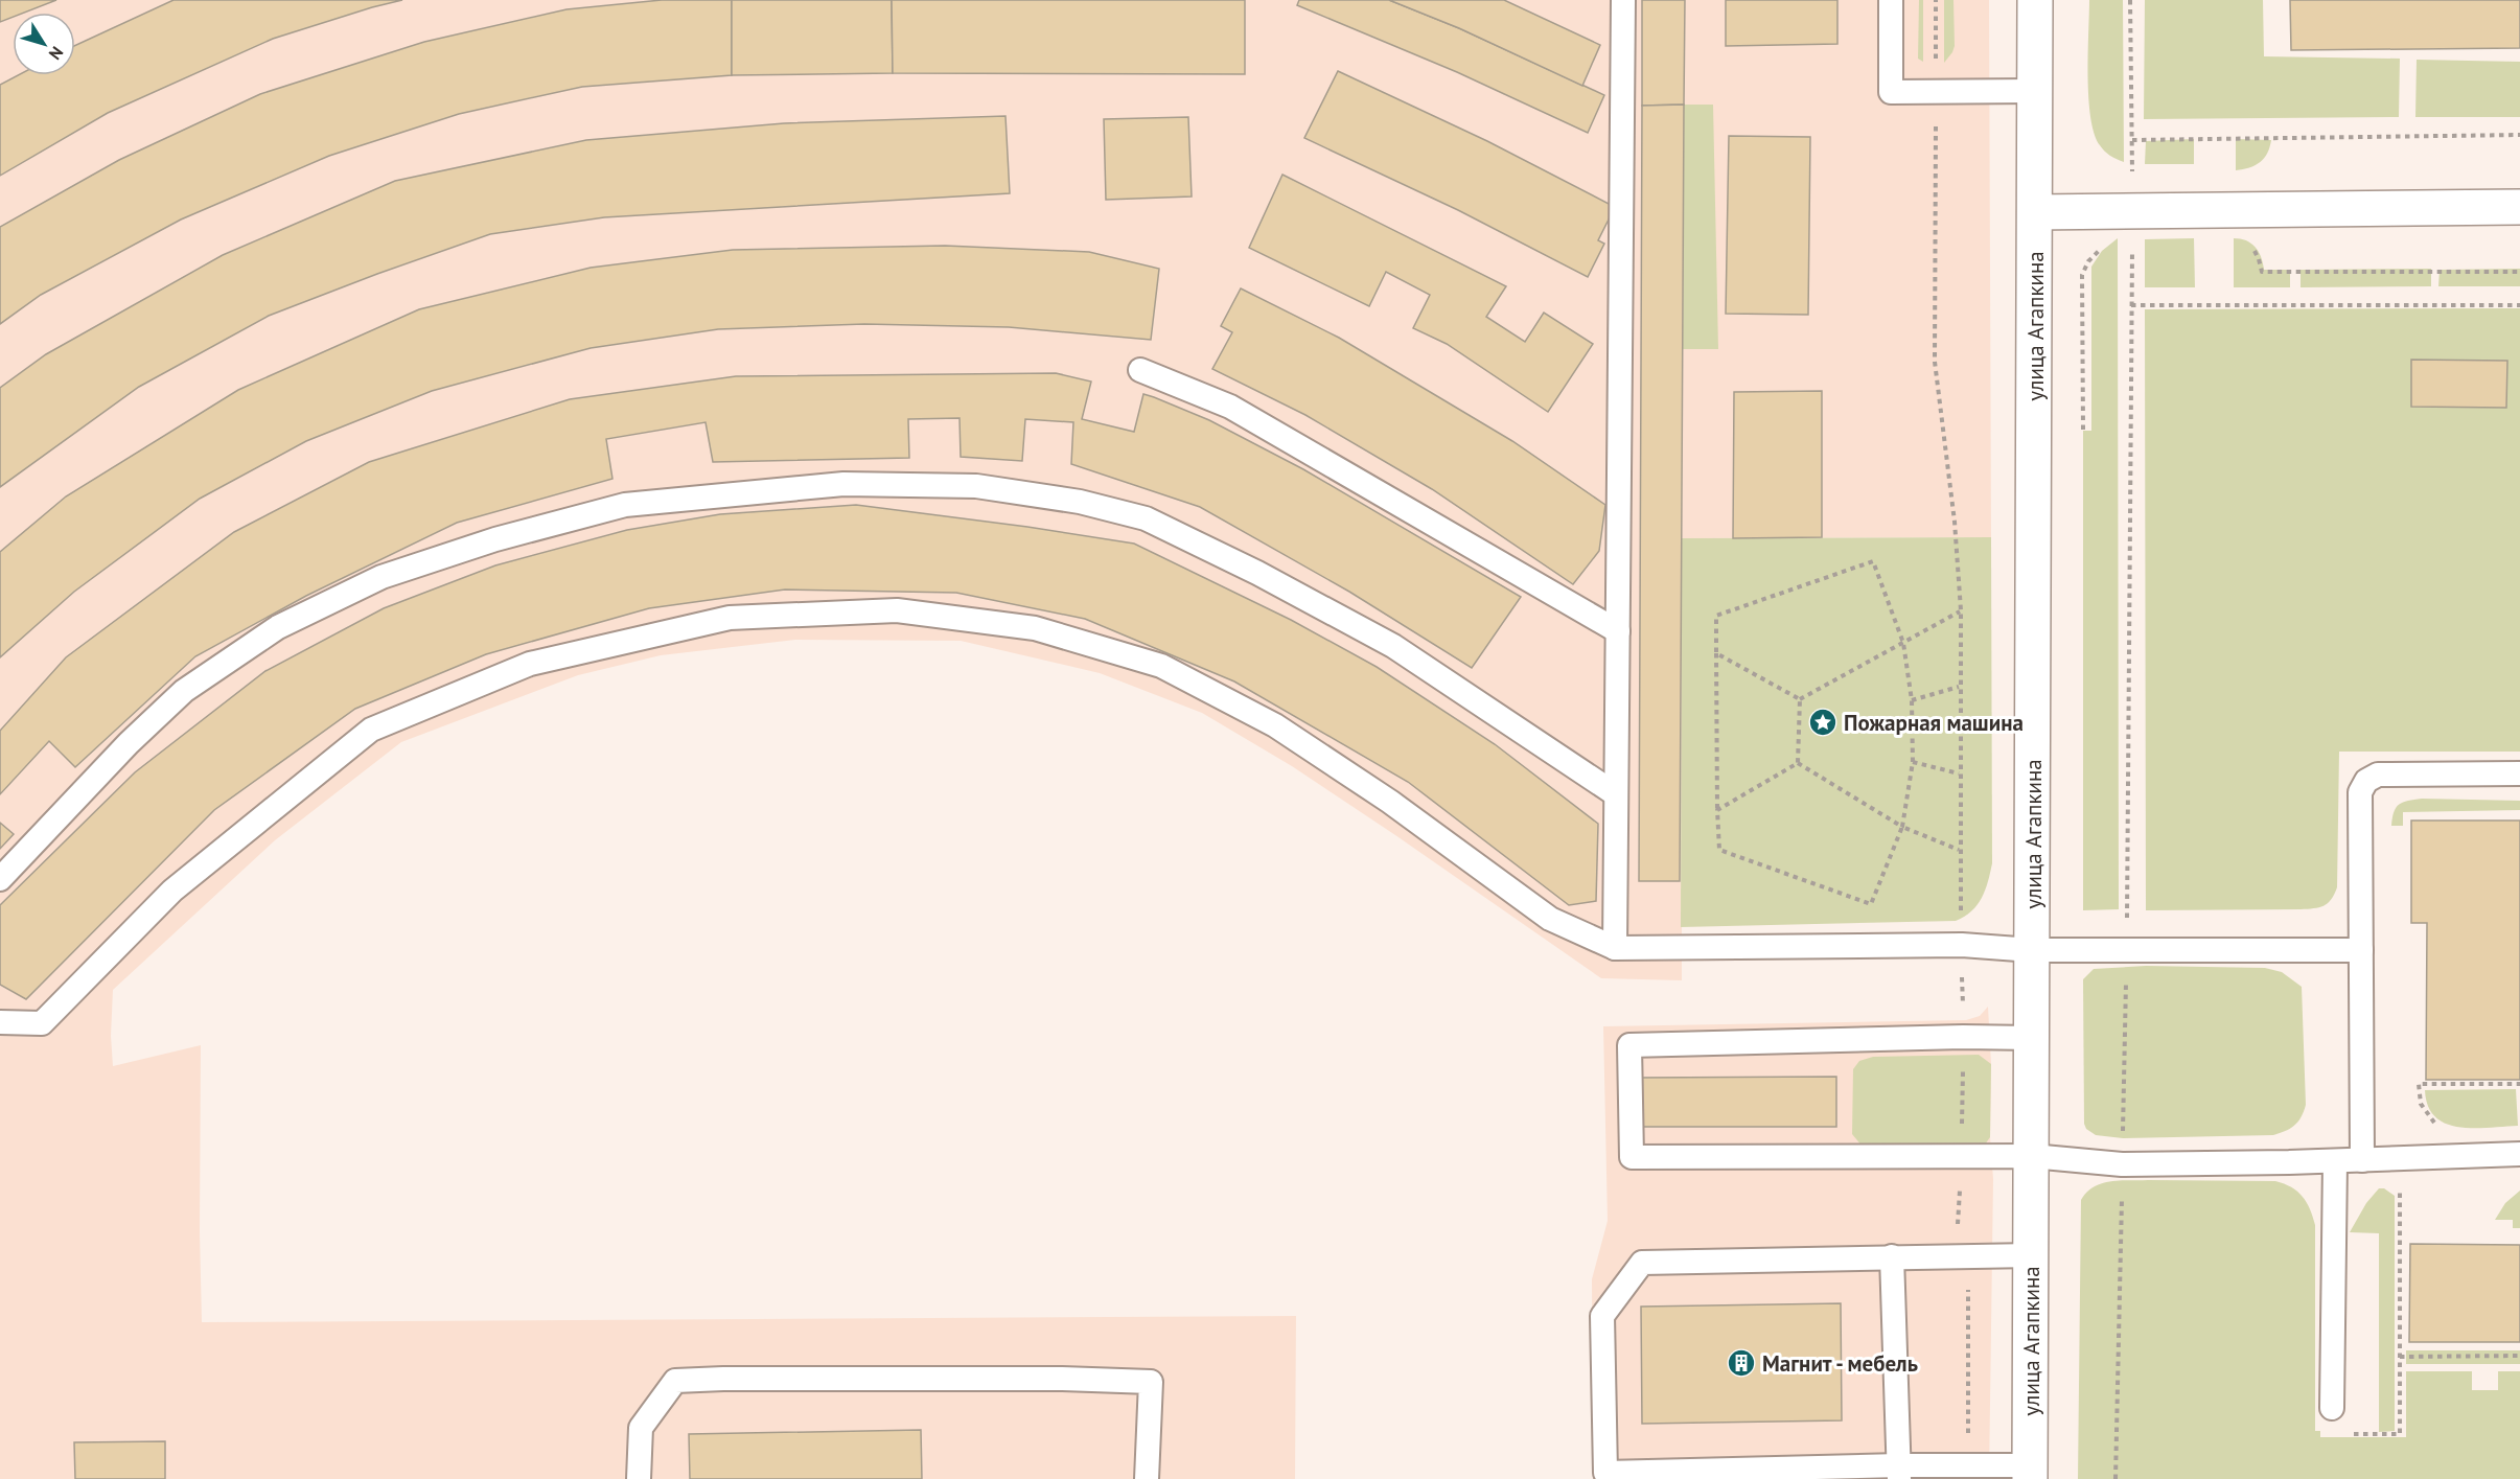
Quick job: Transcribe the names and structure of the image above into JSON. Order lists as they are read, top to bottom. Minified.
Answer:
{"streets":{"main road":["улица Агапкина"]},"places":{"place":["Пожарная машина"],"building":["Магнит - мебель"]},"north":"bottom right"}
